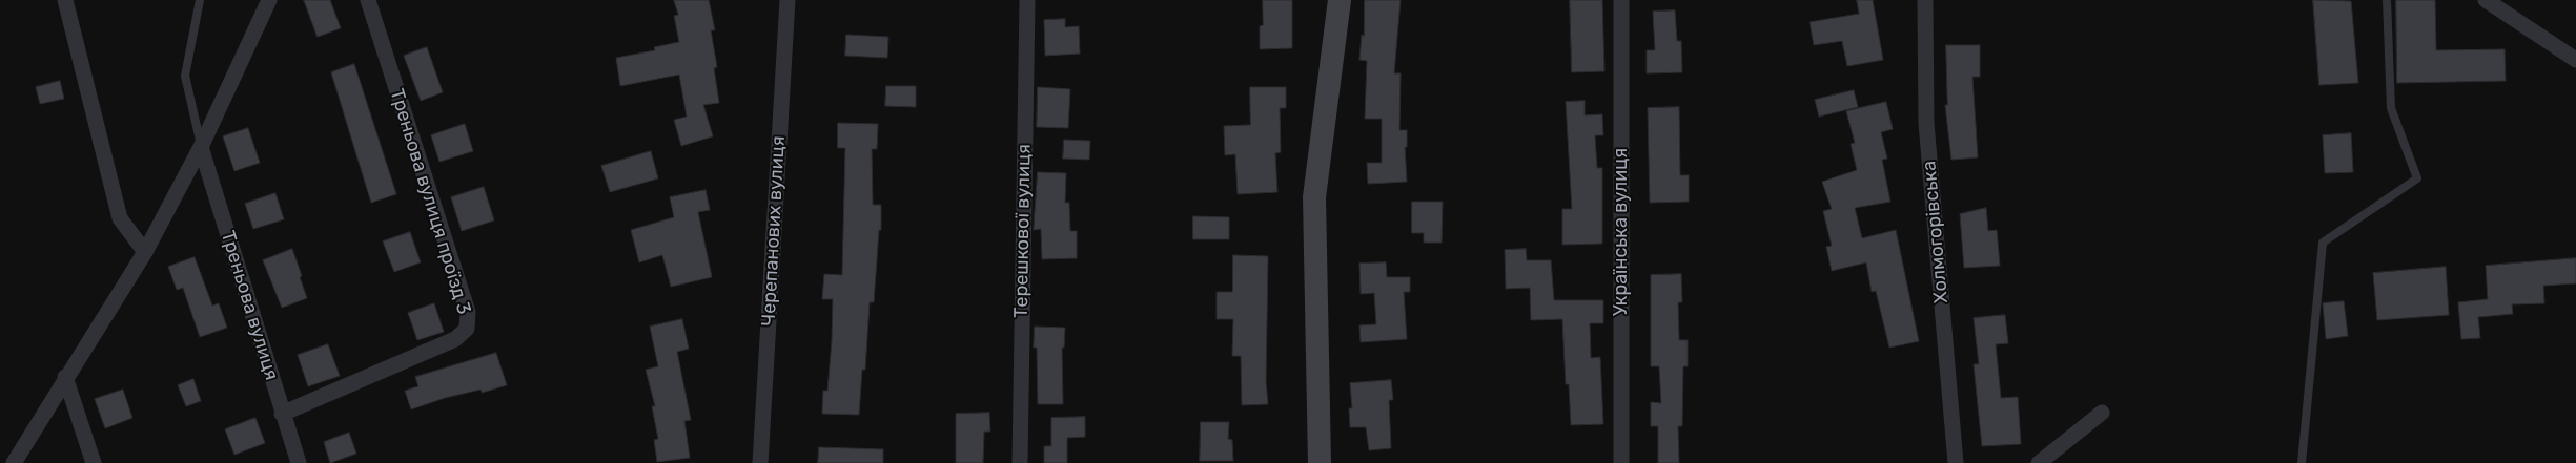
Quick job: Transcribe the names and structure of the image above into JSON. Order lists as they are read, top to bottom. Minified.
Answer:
{"streets":{"street":["Треньова вулиця проїзд 3","Черепанових вулиця","Терешкової вулиця","Українська вулиця","Холмогорівська","Треньова вулиця"]},"crossings":[["Треньова вулиця проїзд 3","Треньова вулиця"]]}
